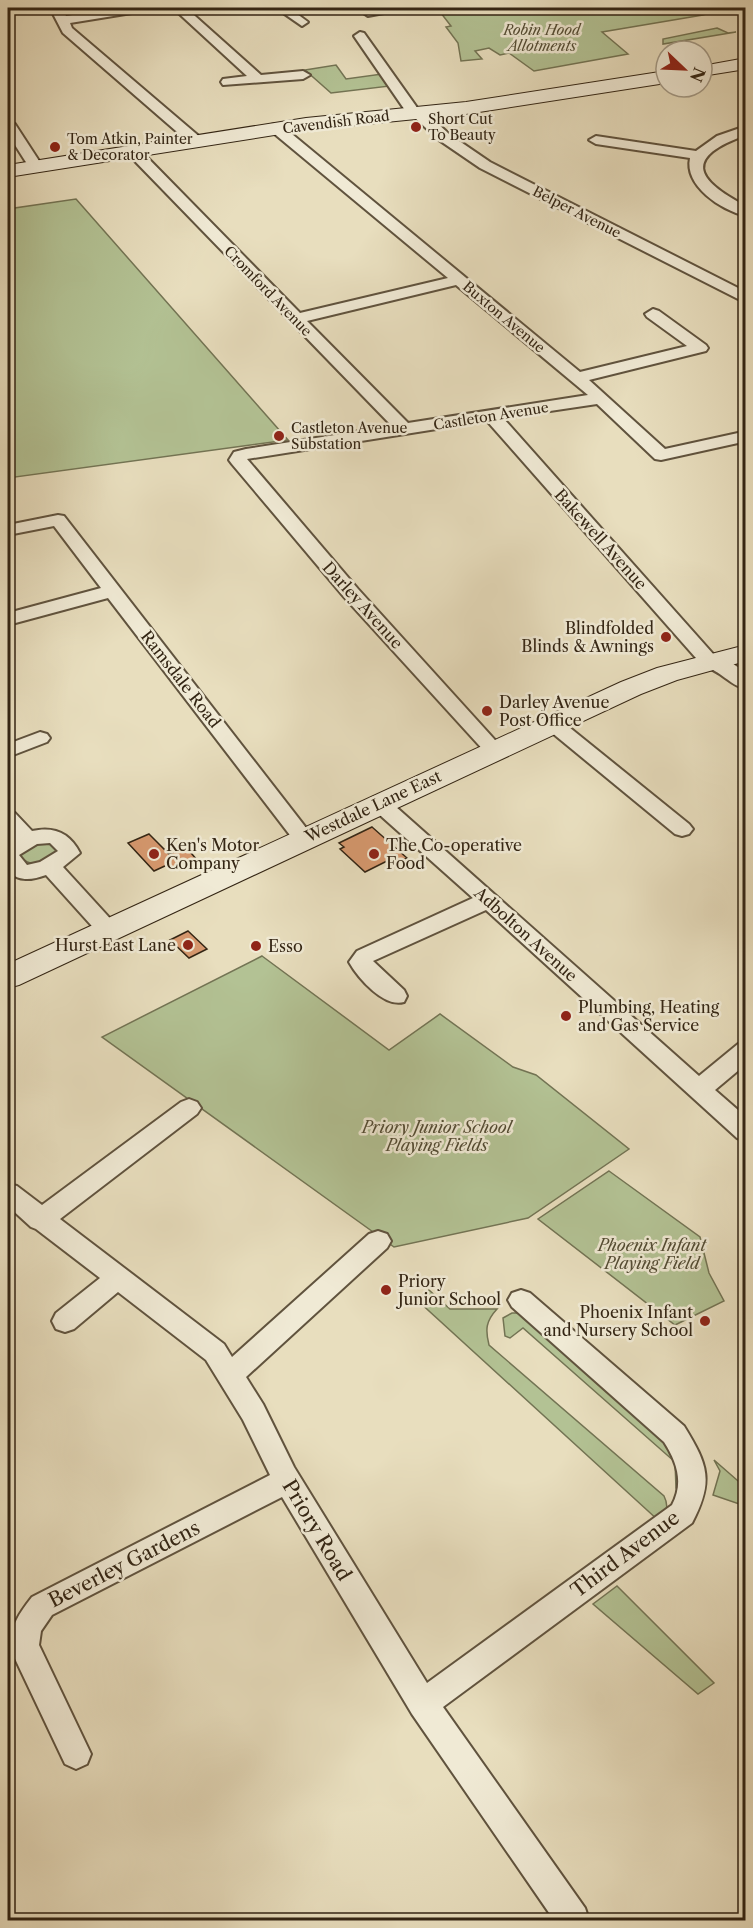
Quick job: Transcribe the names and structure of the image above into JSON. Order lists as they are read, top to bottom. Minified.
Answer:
{"streets":{"street":["Cavendish Road","Belper Avenue","Cromford Avenue","Buxton Avenue","Castleton Avenue","Bakewell Avenue","Darley Avenue","Ramsdale Road","Westdale Lane East","Adbolton Avenue","Priory Road","Third Avenue","Beverley Gardens"]},"crossings":[["Cavendish Road","Belper Avenue"],["Cavendish Road","Cromford Avenue"],["Cavendish Road","Buxton Avenue"],["Cromford Avenue","Castleton Avenue"],["Buxton Avenue","Castleton Avenue"],["Castleton Avenue","Bakewell Avenue"],["Castleton Avenue","Darley Avenue"],["Bakewell Avenue","Westdale Lane East"],["Darley Avenue","Westdale Lane East"],["Ramsdale Road","Westdale Lane East"],["Westdale Lane East","Adbolton Avenue"],["Priory Road","Third Avenue"],["Priory Road","Beverley Gardens"]],"parks":["Robin Hood Allotments","Priory Junior School Playing Fields","Phoenix Infant Playing Field"],"places":["Short Cut To Beauty","Tom Atkin, Painter & Decorator","Castleton Avenue Substation","Blindfolded Blinds & Awnings","Darley Avenue Post Office","Ken's Motor Company","The Co-operative Food","Hurst East Lane","Esso","Plumbing, Heating and Gas Service","Priory Junior School","Phoenix Infant and Nursery School"],"north":"bottom right"}
